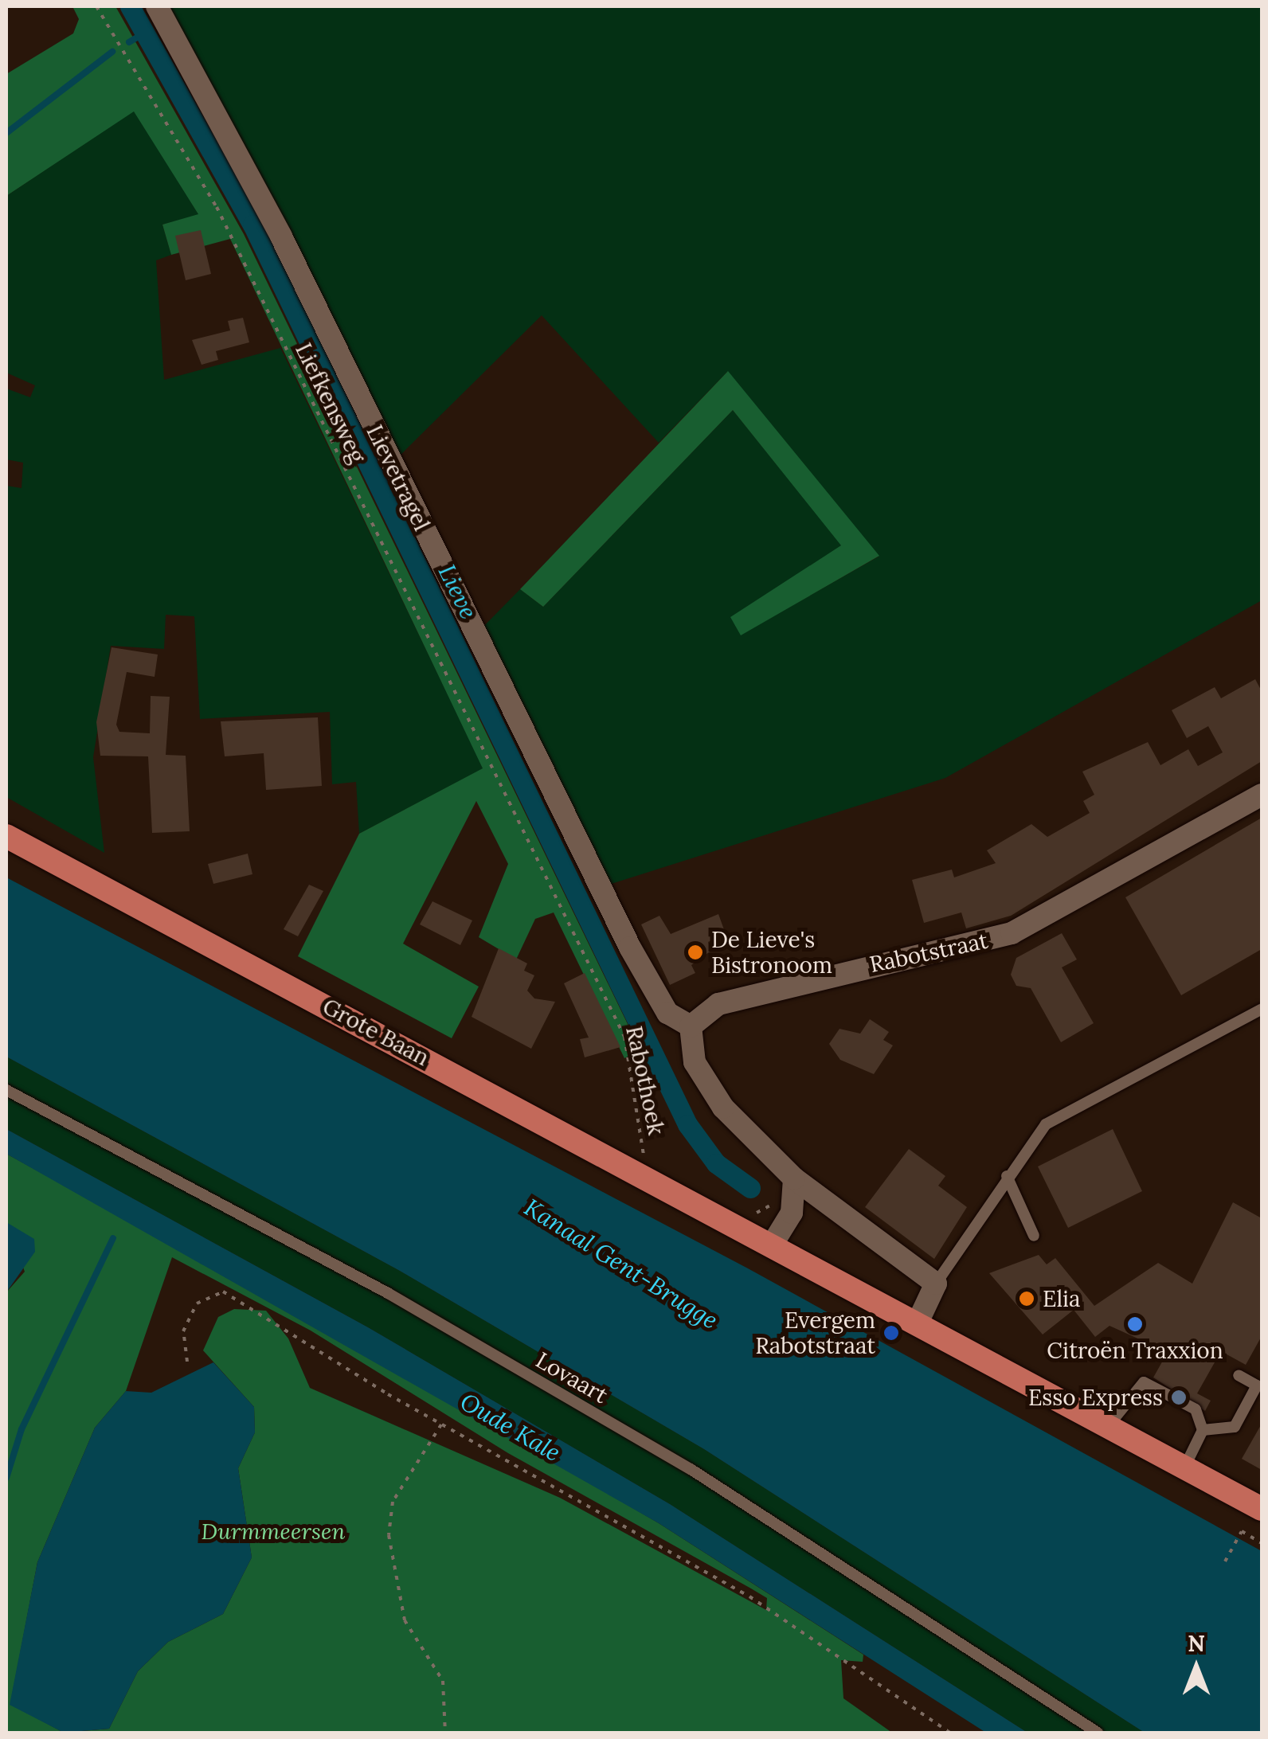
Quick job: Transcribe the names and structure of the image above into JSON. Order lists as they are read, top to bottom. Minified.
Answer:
{"streets":{"main road":["Grote Baan"],"street":["Lievetragel","Rabotstraat"],"lane":["Lovaart"],"path":["Liefkensweg","Rabothoek"]},"crossings":[["Liefkensweg","Rabothoek"],["Lievetragel","Rabotstraat"],["Grote Baan","Rabothoek"]],"water":["Lieve","Kanaal Gent-Brugge","Oude Kale"],"parks":["Durmmeersen"],"places":["De Lieve's Bistronoom","Elia","Citroën Traxxion","Evergem Rabotstraat","Esso Express"],"north":"top"}
